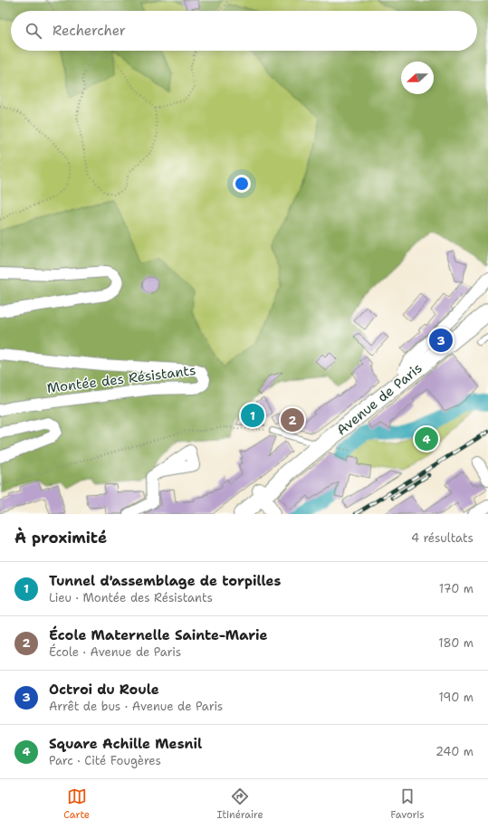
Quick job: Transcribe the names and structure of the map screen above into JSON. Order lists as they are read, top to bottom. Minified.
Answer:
{"streets":{"main road":["Avenue de Paris"],"street":["Montée des Résistants"]},"north":"left","page":{"search":"Rechercher","pins":["3","1","2","4"],"heading":["À proximité","4 résultats"],"list":[{"mark":"1","name":"Tunnel d'assemblage de torpilles","note":"Lieu · Montée des Résistants","value":"170 m"},{"mark":"2","name":"École Maternelle Sainte-Marie","note":"École · Avenue de Paris","value":"180 m"},{"mark":"3","name":"Octroi du Roule","note":"Arrêt de bus · Avenue de Paris","value":"190 m"},{"mark":"4","name":"Square Achille Mesnil","note":"Parc · Cité Fougères","value":"240 m"}],"nav":["Carte","Itinéraire","Favoris"]}}
